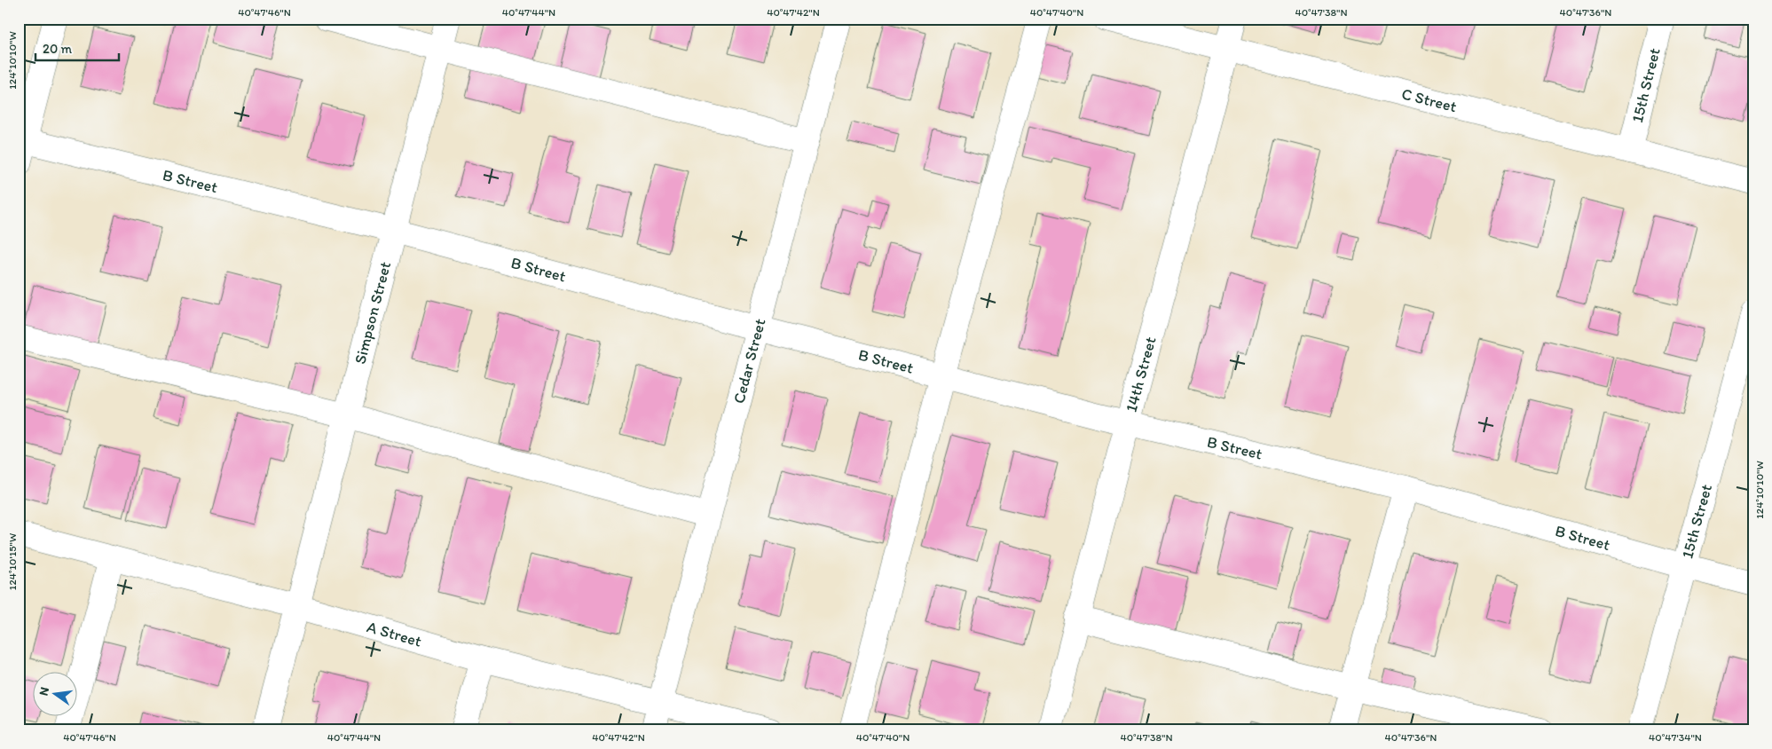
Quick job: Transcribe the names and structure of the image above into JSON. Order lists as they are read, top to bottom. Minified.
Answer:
{"streets":{"street":["15th Street","C Street","B Street","Simpson Street","Cedar Street","14th Street","A Street"]},"crossings":[["15th Street","C Street"],["15th Street","B Street"],["C Street","14th Street"],["B Street","Simpson Street"],["B Street","Cedar Street"],["B Street","14th Street"],["Simpson Street","A Street"],["Cedar Street","A Street"]],"scale_bar":"20 m","north":"left","coordinates":["40°47'46\"N","40°47'44\"N","40°47'42\"N","40°47'40\"N","40°47'38\"N","40°47'36\"N","124°10'10\"W","124°10'15\"W","40°47'34\"N"]}
